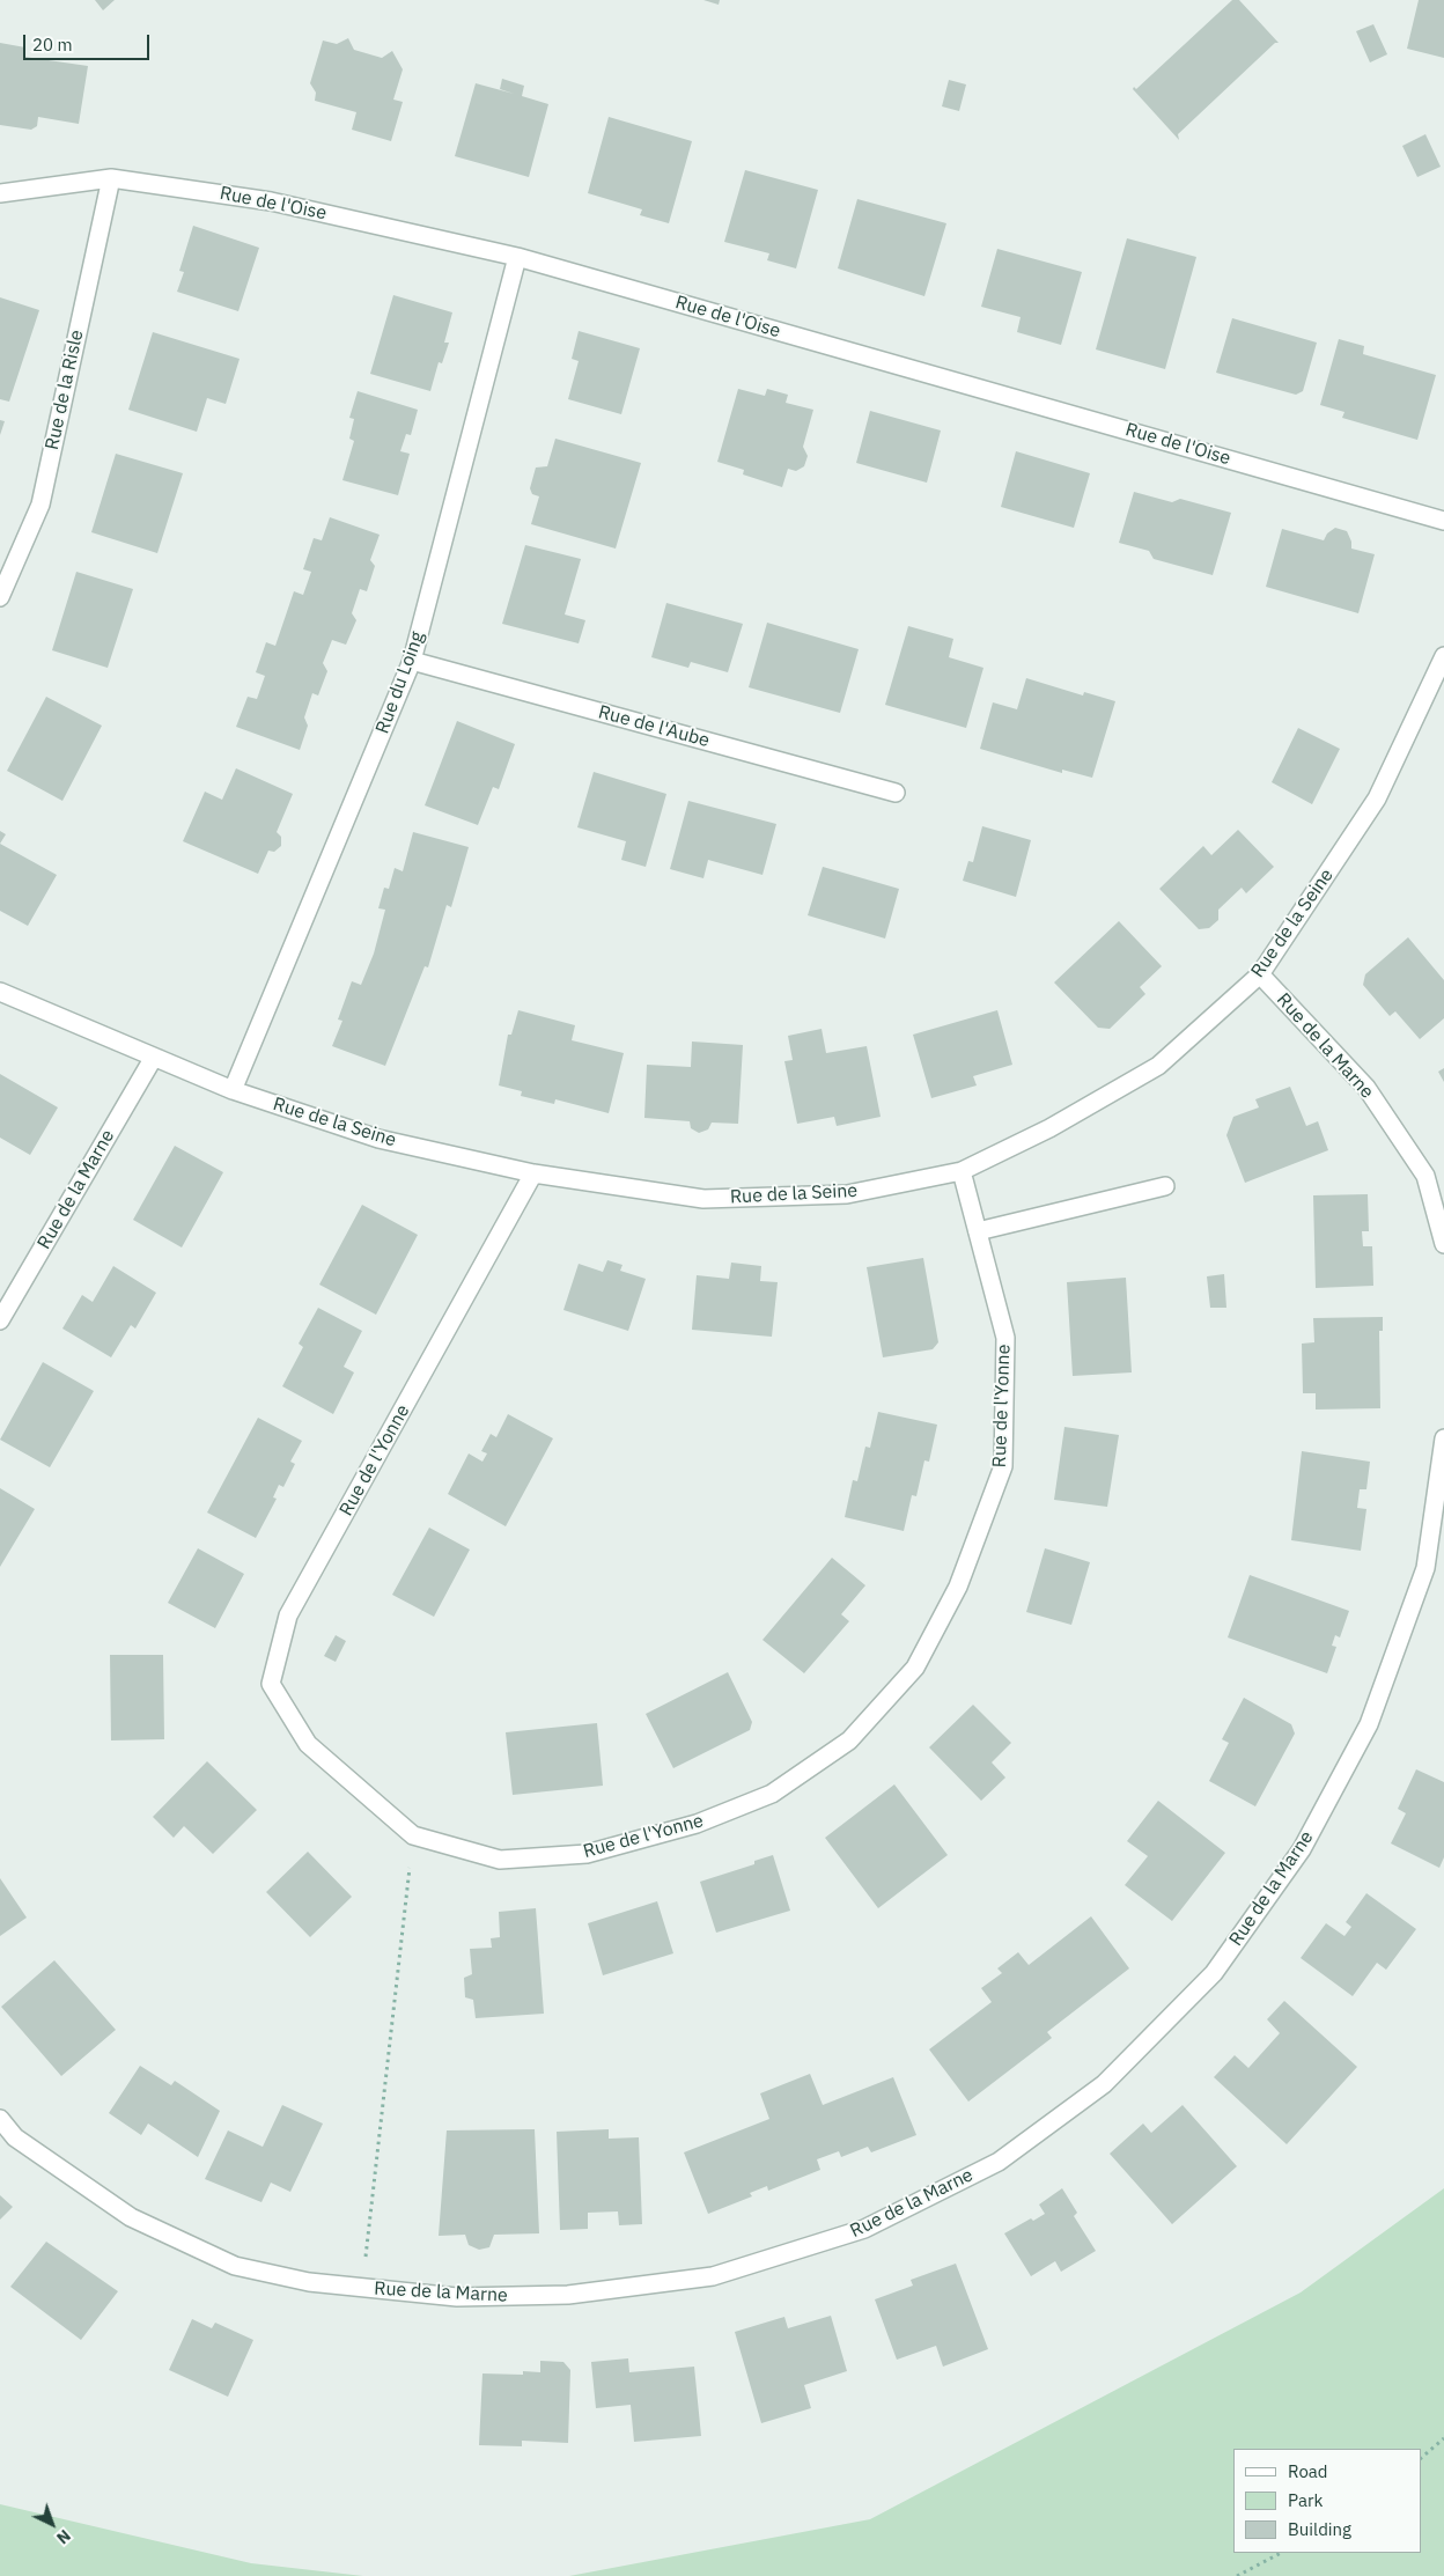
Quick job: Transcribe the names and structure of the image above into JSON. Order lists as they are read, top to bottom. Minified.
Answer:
{"streets":{"street":["Rue de l'Oise","Rue de la Risle","Rue du Loing","Rue de l'Aube","Rue de la Seine","Rue de la Marne","Rue de l'Yonne"]},"crossings":[["Rue de l'Oise","Rue de la Risle"],["Rue de l'Oise","Rue du Loing"],["Rue du Loing","Rue de l'Aube"],["Rue du Loing","Rue de la Seine"],["Rue de la Seine","Rue de la Marne"],["Rue de la Seine","Rue de l'Yonne"]],"legend":["Road","Park","Building"],"scale_bar":"20 m","north":"bottom right"}
